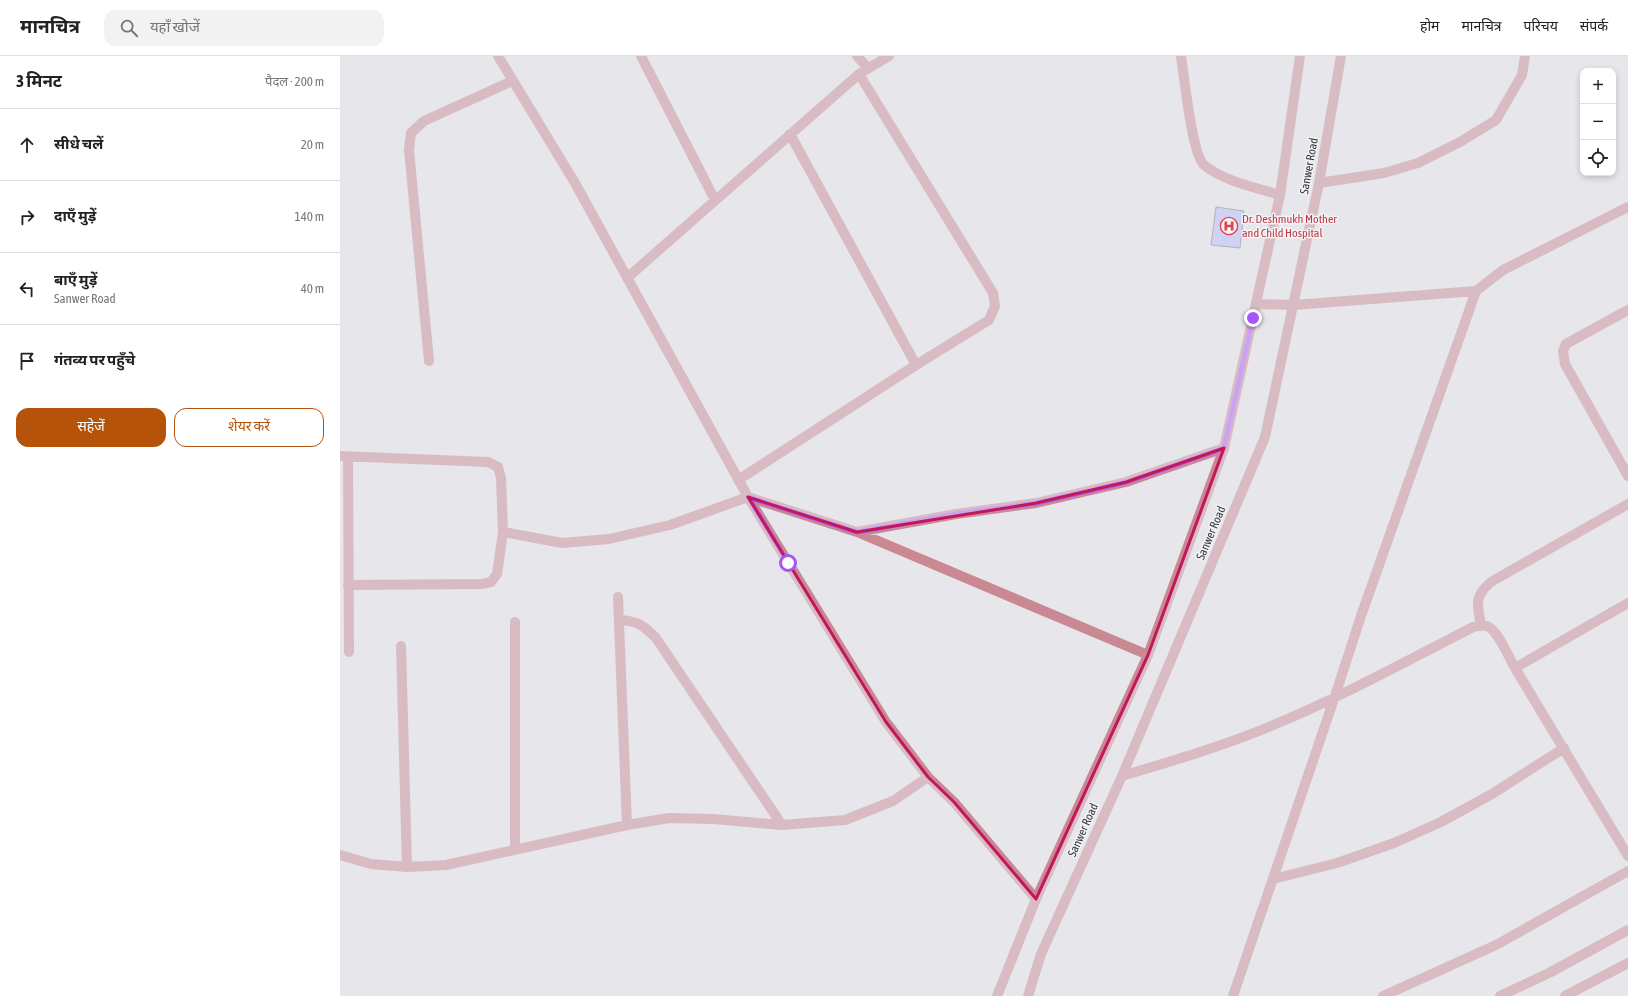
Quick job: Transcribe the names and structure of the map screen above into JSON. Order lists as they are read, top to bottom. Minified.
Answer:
{"streets":{"street":["Sanwer Road"]},"places":{"hospital":["Dr. Deshmukh Mother and Child Hospital"]},"page":{"header":"मानचित्र","search":"यहाँ खोजें","nav":["होम","मानचित्र","परिचय","संपर्क"],"heading":["3 मिनट","पैदल · 200 m"],"map_buttons":["+","−"],"list":[["सीधे चलें","20 m"],["दाएँ मुड़ें","140 m"],["बाएँ मुड़ें","Sanwer Road","40 m"],"गंतव्य पर पहुँचे"],"buttons":["सहेजें","शेयर करें"]}}
